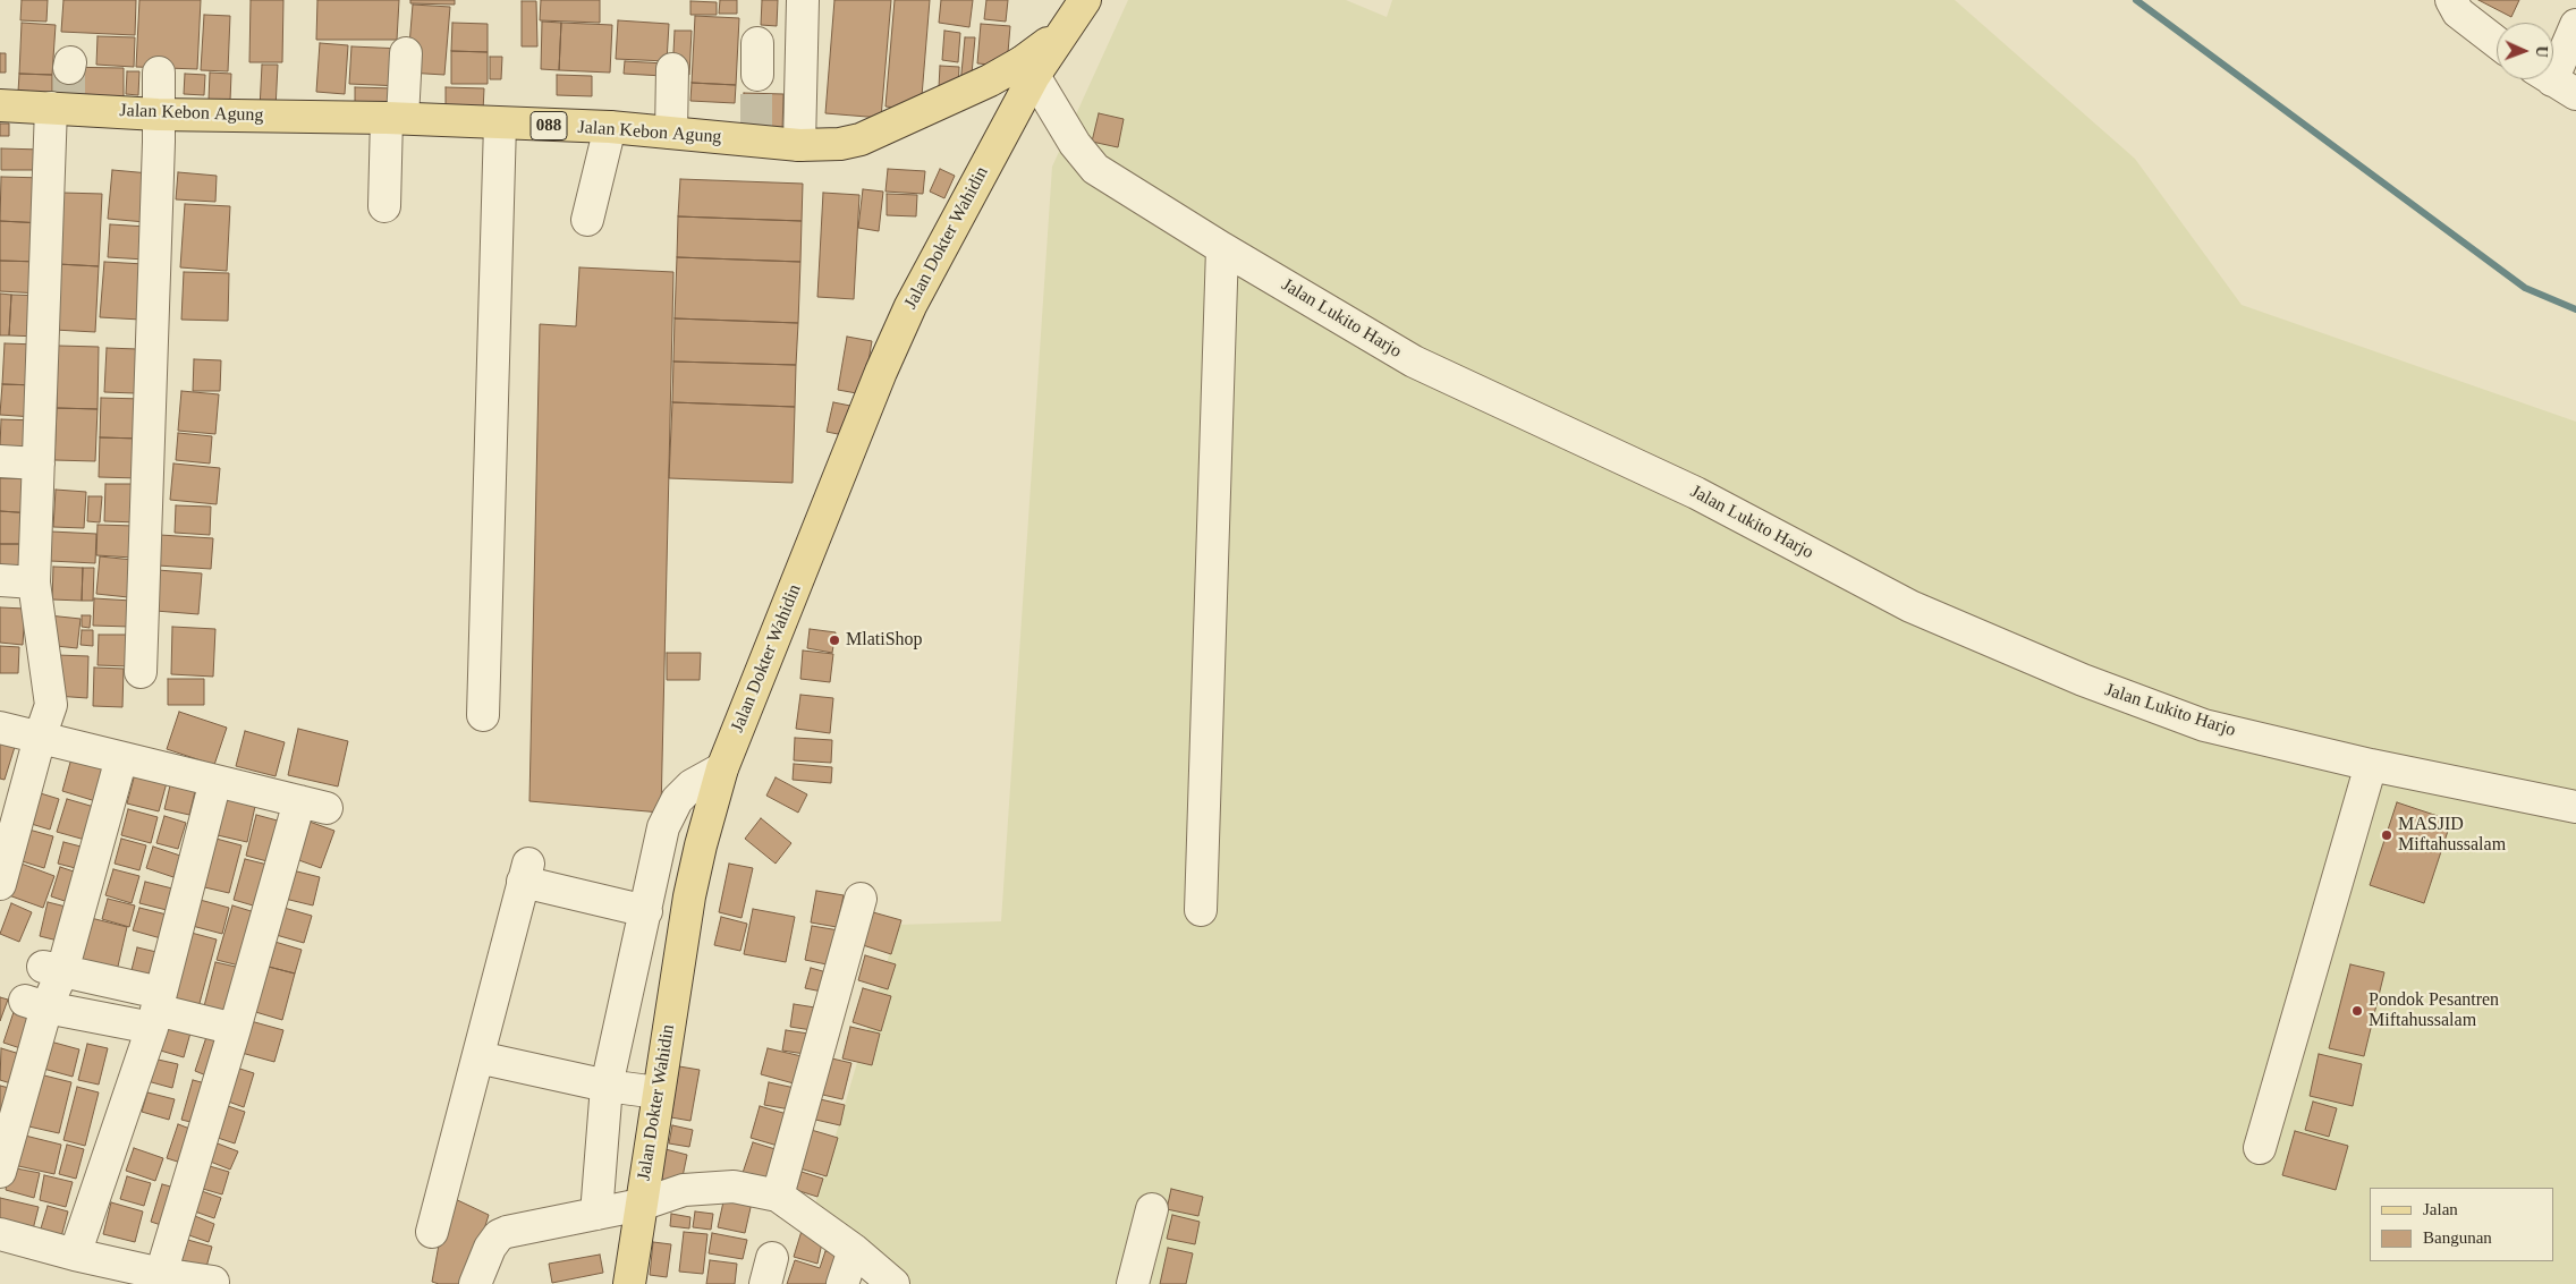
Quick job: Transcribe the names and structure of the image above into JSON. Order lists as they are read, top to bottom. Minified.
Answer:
{"streets":{"main road":["Jalan Kebon Agung","088","Jalan Dokter Wahidin"],"street":["Jalan Lukito Harjo"]},"crossings":[["Jalan Kebon Agung","Jalan Dokter Wahidin"],["Jalan Kebon Agung","Jalan Lukito Harjo"],["Jalan Dokter Wahidin","Jalan Lukito Harjo"]],"places":["MlatiShop","MASJID Miftahussalam","Pondok Pesantren Miftahussalam"],"legend":["Jalan","Bangunan"],"north":"right"}
